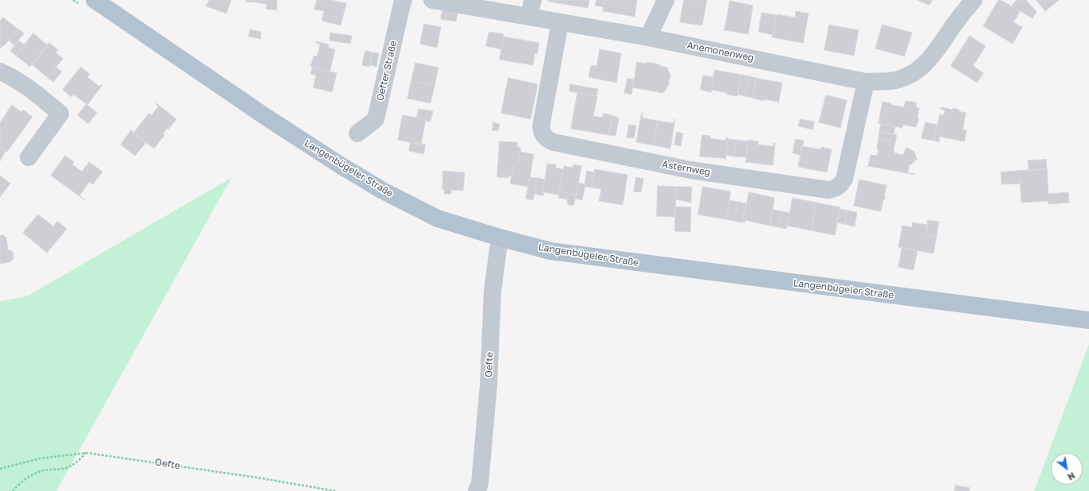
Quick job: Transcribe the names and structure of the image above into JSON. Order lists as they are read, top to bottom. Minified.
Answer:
{"streets":{"main road":["Langenbügeler Straße"],"street":["Anemonenweg","Oefter Straße","Asternweg","Oefte"]},"crossings":[["Anemonenweg","Asternweg"],["Langenbügeler Straße","Oefte"]],"north":"bottom right"}
